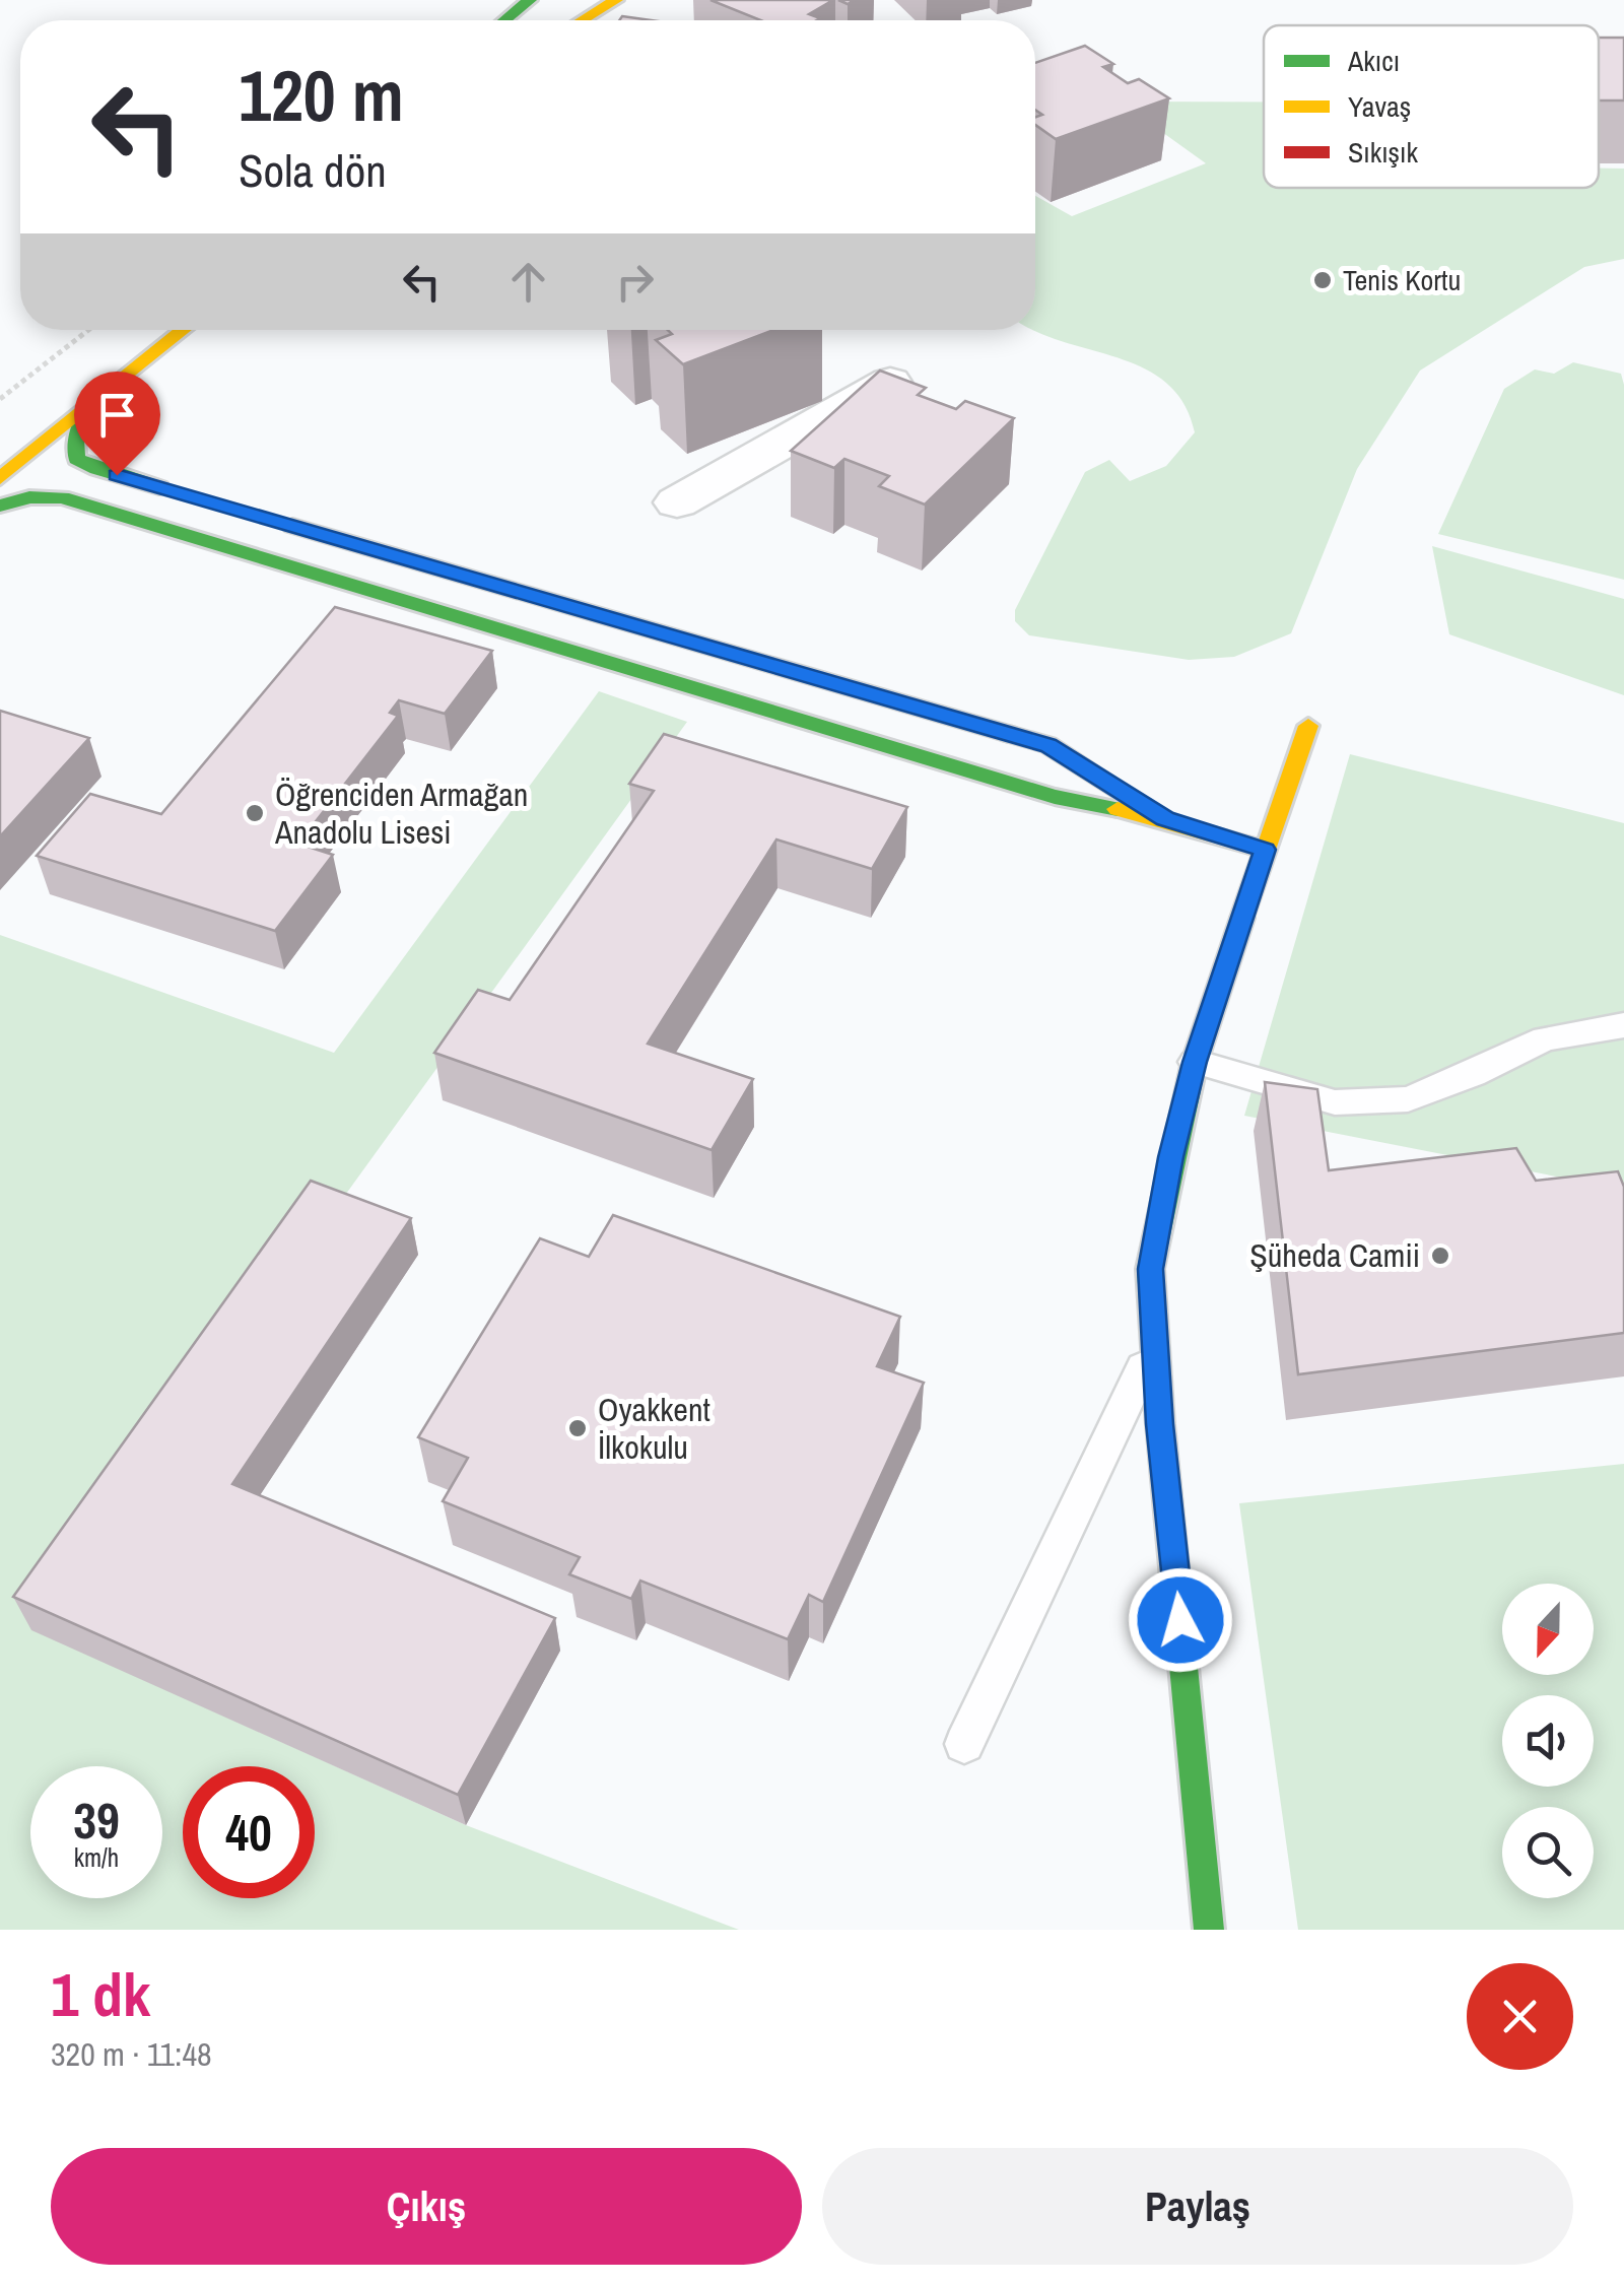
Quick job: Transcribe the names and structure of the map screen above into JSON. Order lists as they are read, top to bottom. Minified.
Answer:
{"places":["Tenis Kortu","Öğrenciden Armağan Anadolu Lisesi","Şüheda Camii","Oyakkent İlkokulu"],"legend":["Akıcı","Yavaş","Sıkışık"],"north":"bottom","page":{"turn":["120 m","Sola dön"],"speed":"39 km/h","limit":"40","heading":["1 dk","320 m · 11:48"],"buttons":["Çıkış","Paylaş"]}}
